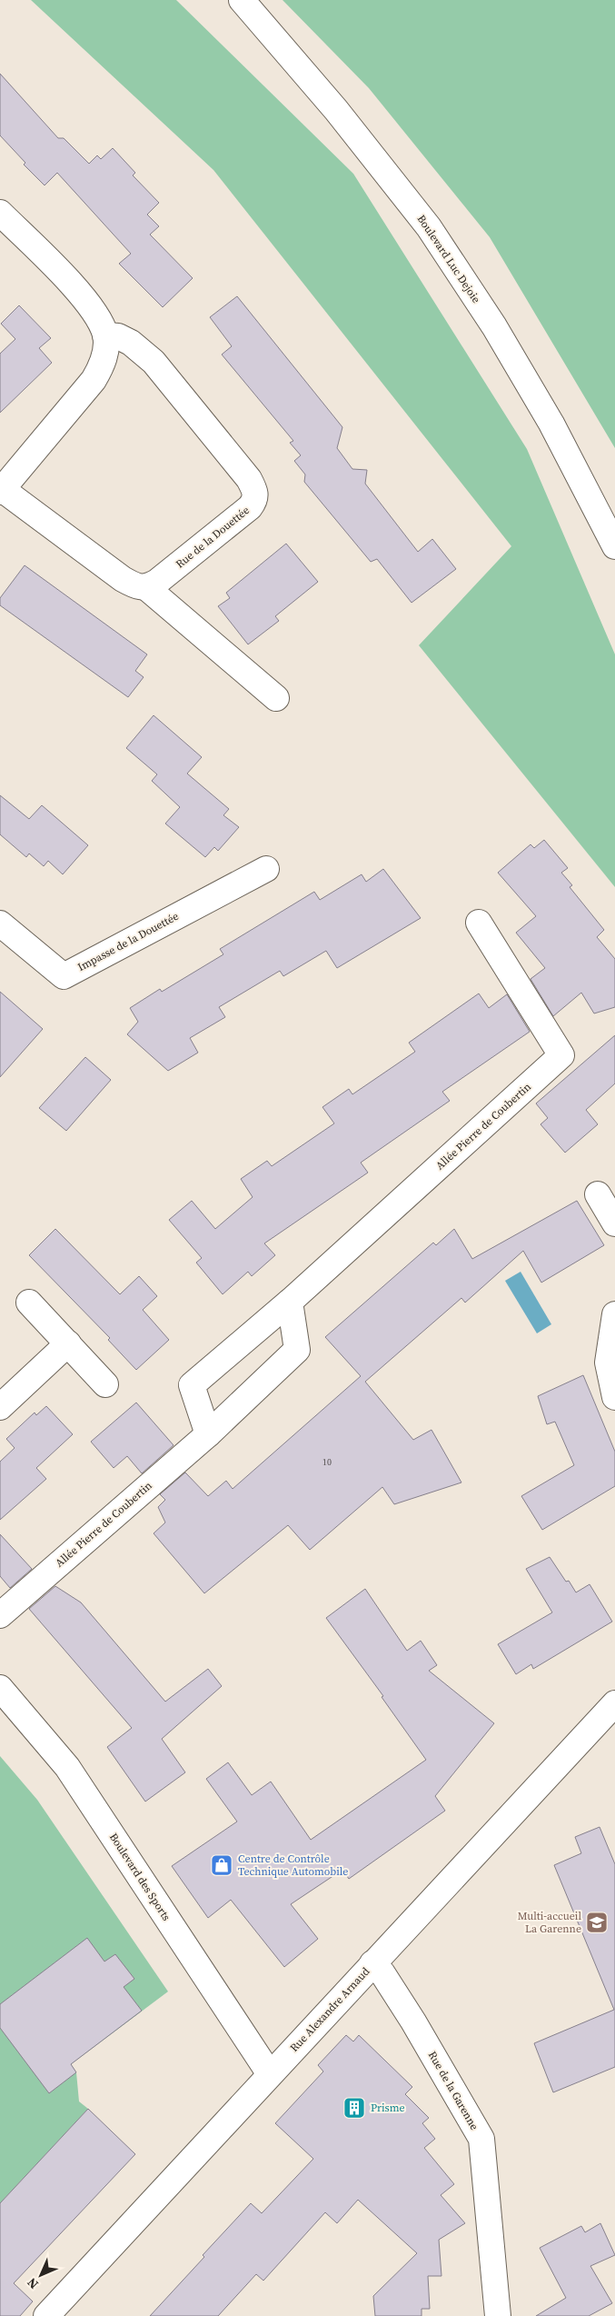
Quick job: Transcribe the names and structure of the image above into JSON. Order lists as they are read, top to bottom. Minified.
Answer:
{"streets":{"street":["Boulevard Luc Dejoie","Rue de la Douettée","Impasse de la Douettée","Allée Pierre de Coubertin","Boulevard des Sports","Rue Alexandre Arnaud","Rue de la Garenne"]},"crossings":[["Boulevard des Sports","Rue Alexandre Arnaud"],["Rue Alexandre Arnaud","Rue de la Garenne"]],"places":{"shop":["Centre de Contrôle Technique Automobile"],"school or university":["Multi-accueil La Garenne"],"building":["Prisme"]},"house_numbers":["10"],"north":"bottom left"}
